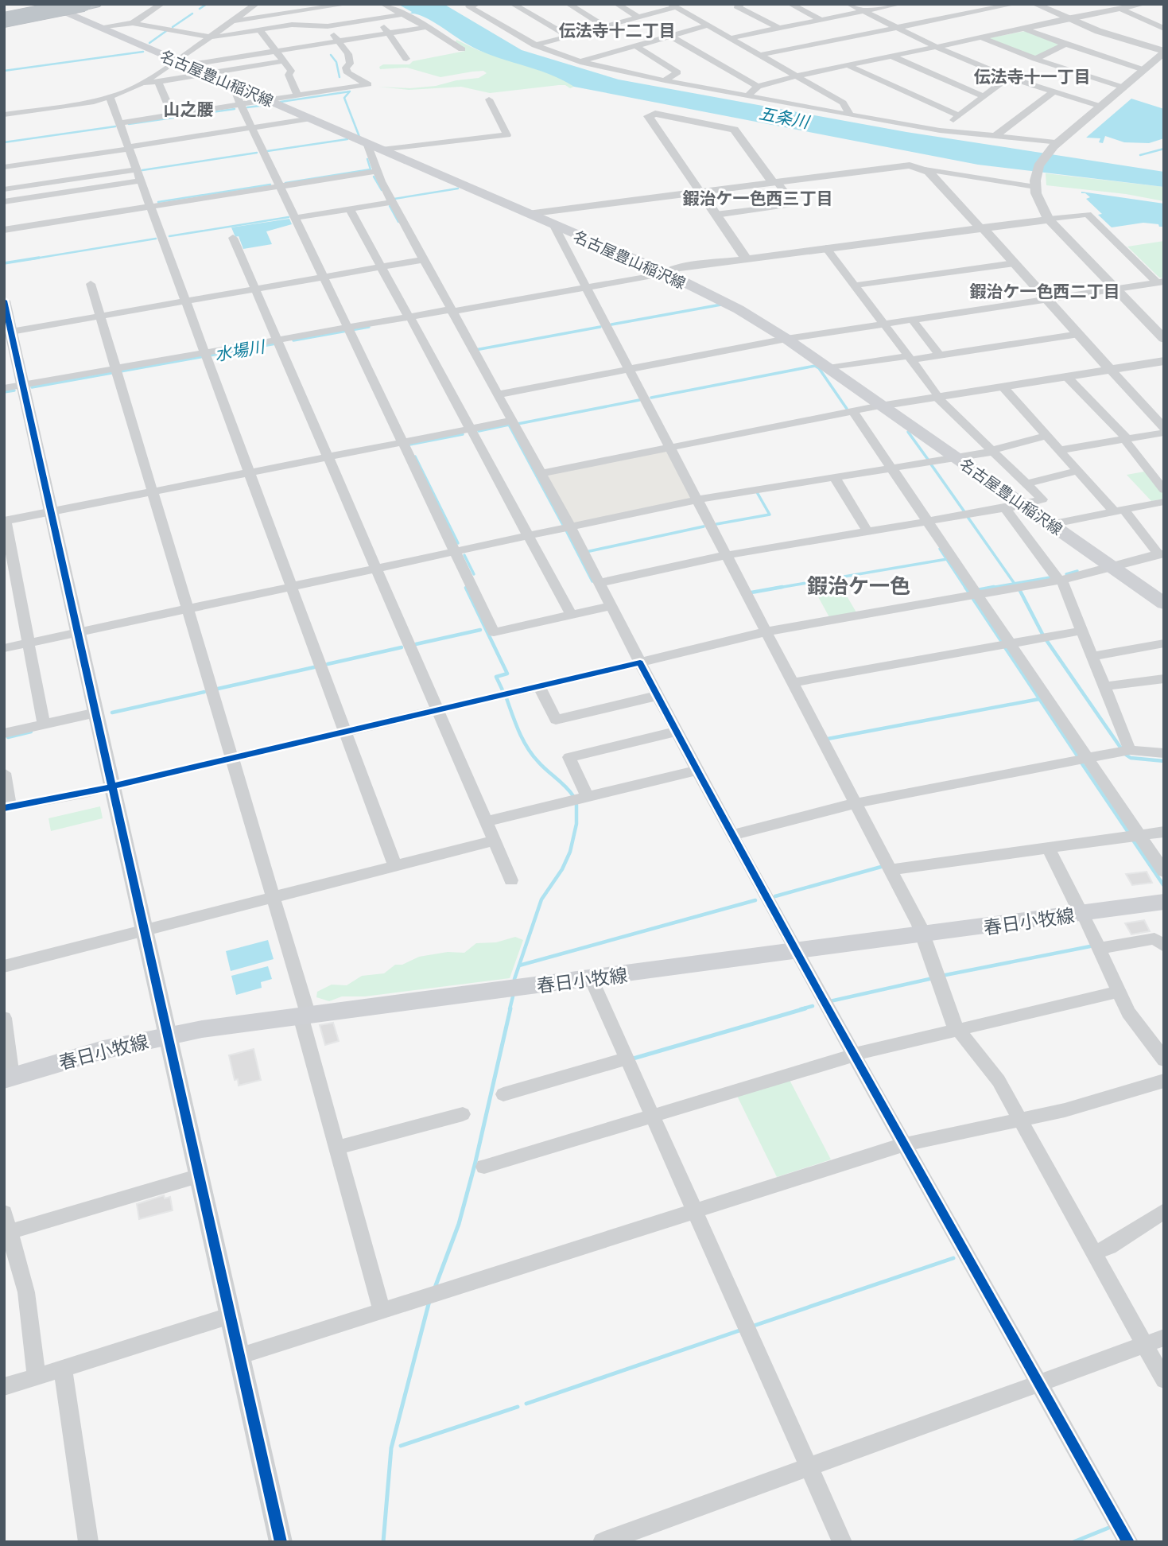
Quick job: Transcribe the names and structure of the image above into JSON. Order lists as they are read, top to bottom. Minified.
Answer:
{"streets":{"main road":["名古屋豊山稲沢線","春日小牧線"]},"districts":["伝法寺十二丁目","伝法寺十一丁目","山之腰","鍜治ケ一色西三丁目","鍜治ケ一色西二丁目","鍜治ケ一色"],"water":["五条川","水場川"]}
